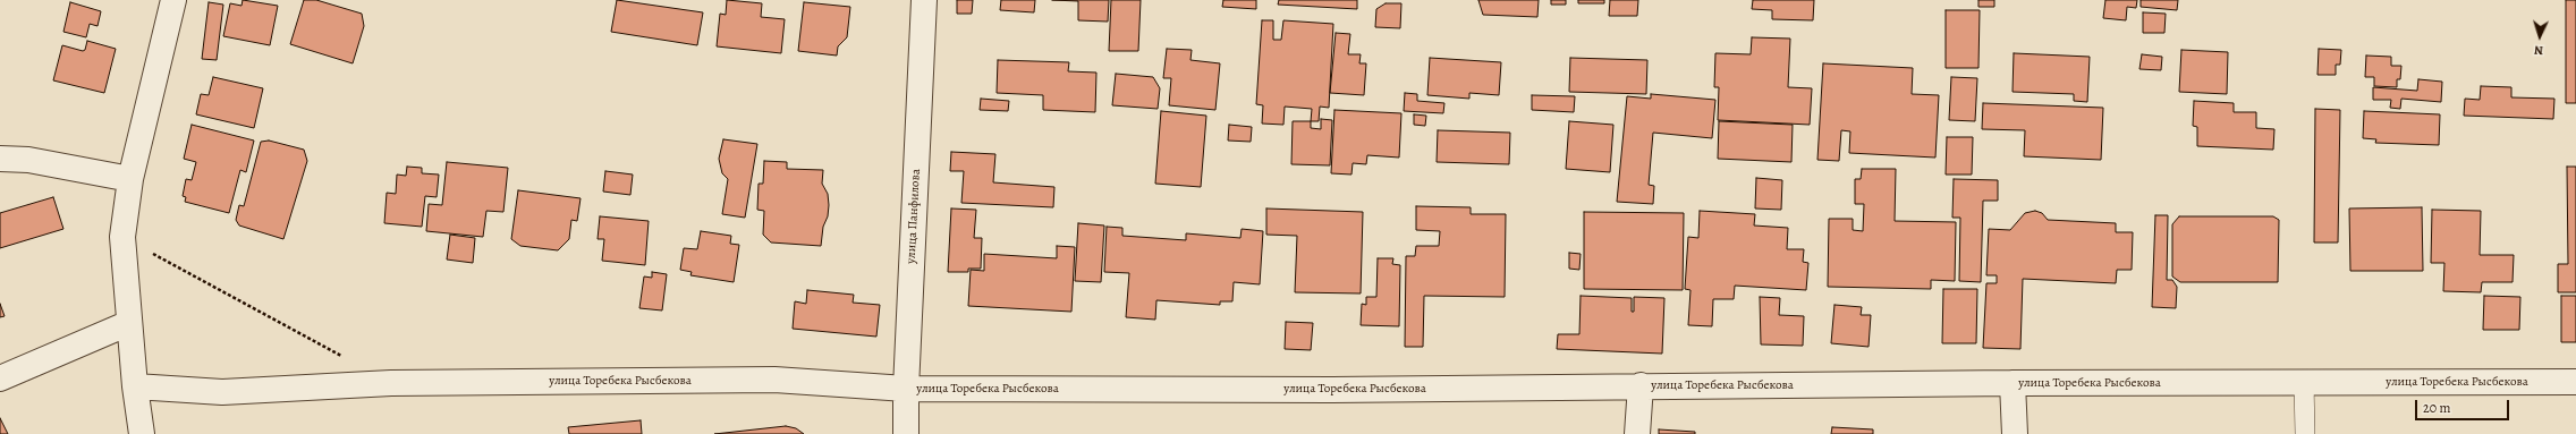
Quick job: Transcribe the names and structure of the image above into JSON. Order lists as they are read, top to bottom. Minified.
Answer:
{"streets":{"street":["улица Панфилова","улица Торебека Рысбекова"]},"crossings":[["улица Панфилова","улица Торебека Рысбекова"]],"scale_bar":"20 m","north":"bottom"}
